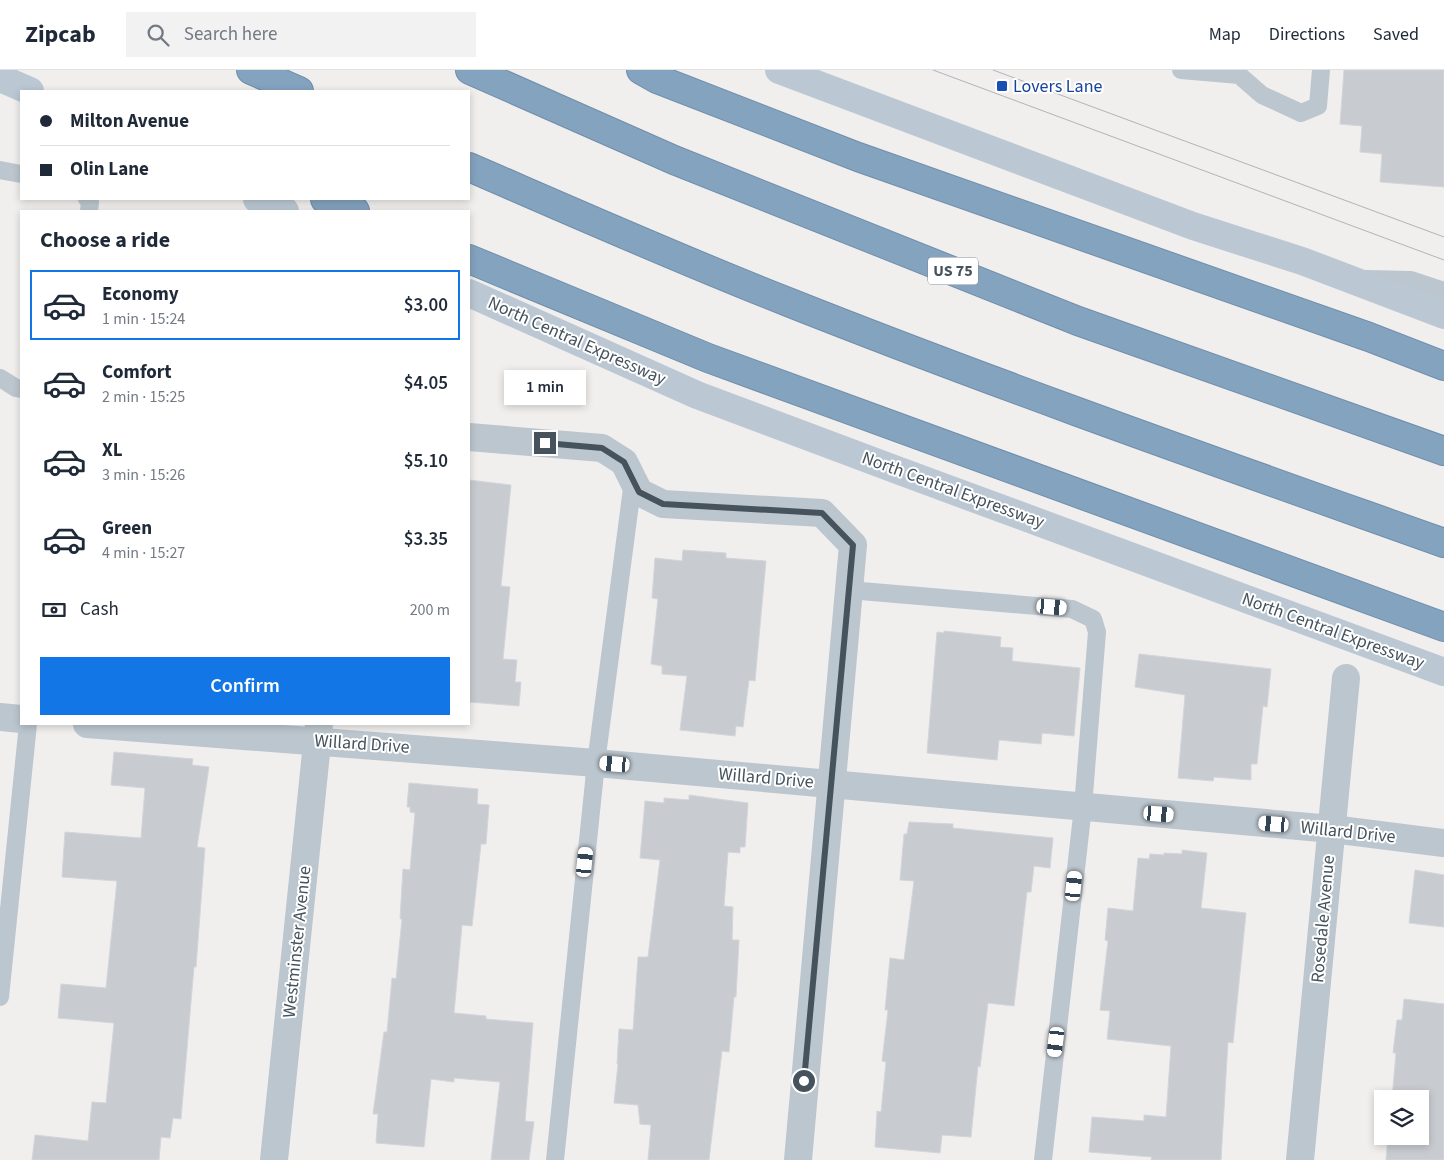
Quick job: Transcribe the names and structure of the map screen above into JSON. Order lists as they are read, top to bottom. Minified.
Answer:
{"streets":{"highway":["US 75"],"main road":["North Central Expressway"],"street":["Willard Drive","Rosedale Avenue","Westminster Avenue"]},"crossings":[["Willard Drive","Rosedale Avenue"],["Willard Drive","Westminster Avenue"]],"places":{"transit":["Lovers Lane"]},"page":{"header":"Zipcab","search":"Search here","nav":["Map","Directions","Saved"],"banner":["Milton Avenue","Olin Lane"],"heading":"Choose a ride","list":[{"name":"Economy","note":"1 min · 15:24","value":"$3.00"},{"name":"Comfort","note":"2 min · 15:25","value":"$4.05"},{"name":"XL","note":"3 min · 15:26","value":"$5.10"},{"name":"Green","note":"4 min · 15:27","value":"$3.35"}],"bubble":"1 min","pay":["Cash","200 m"],"buttons":"Confirm"}}
